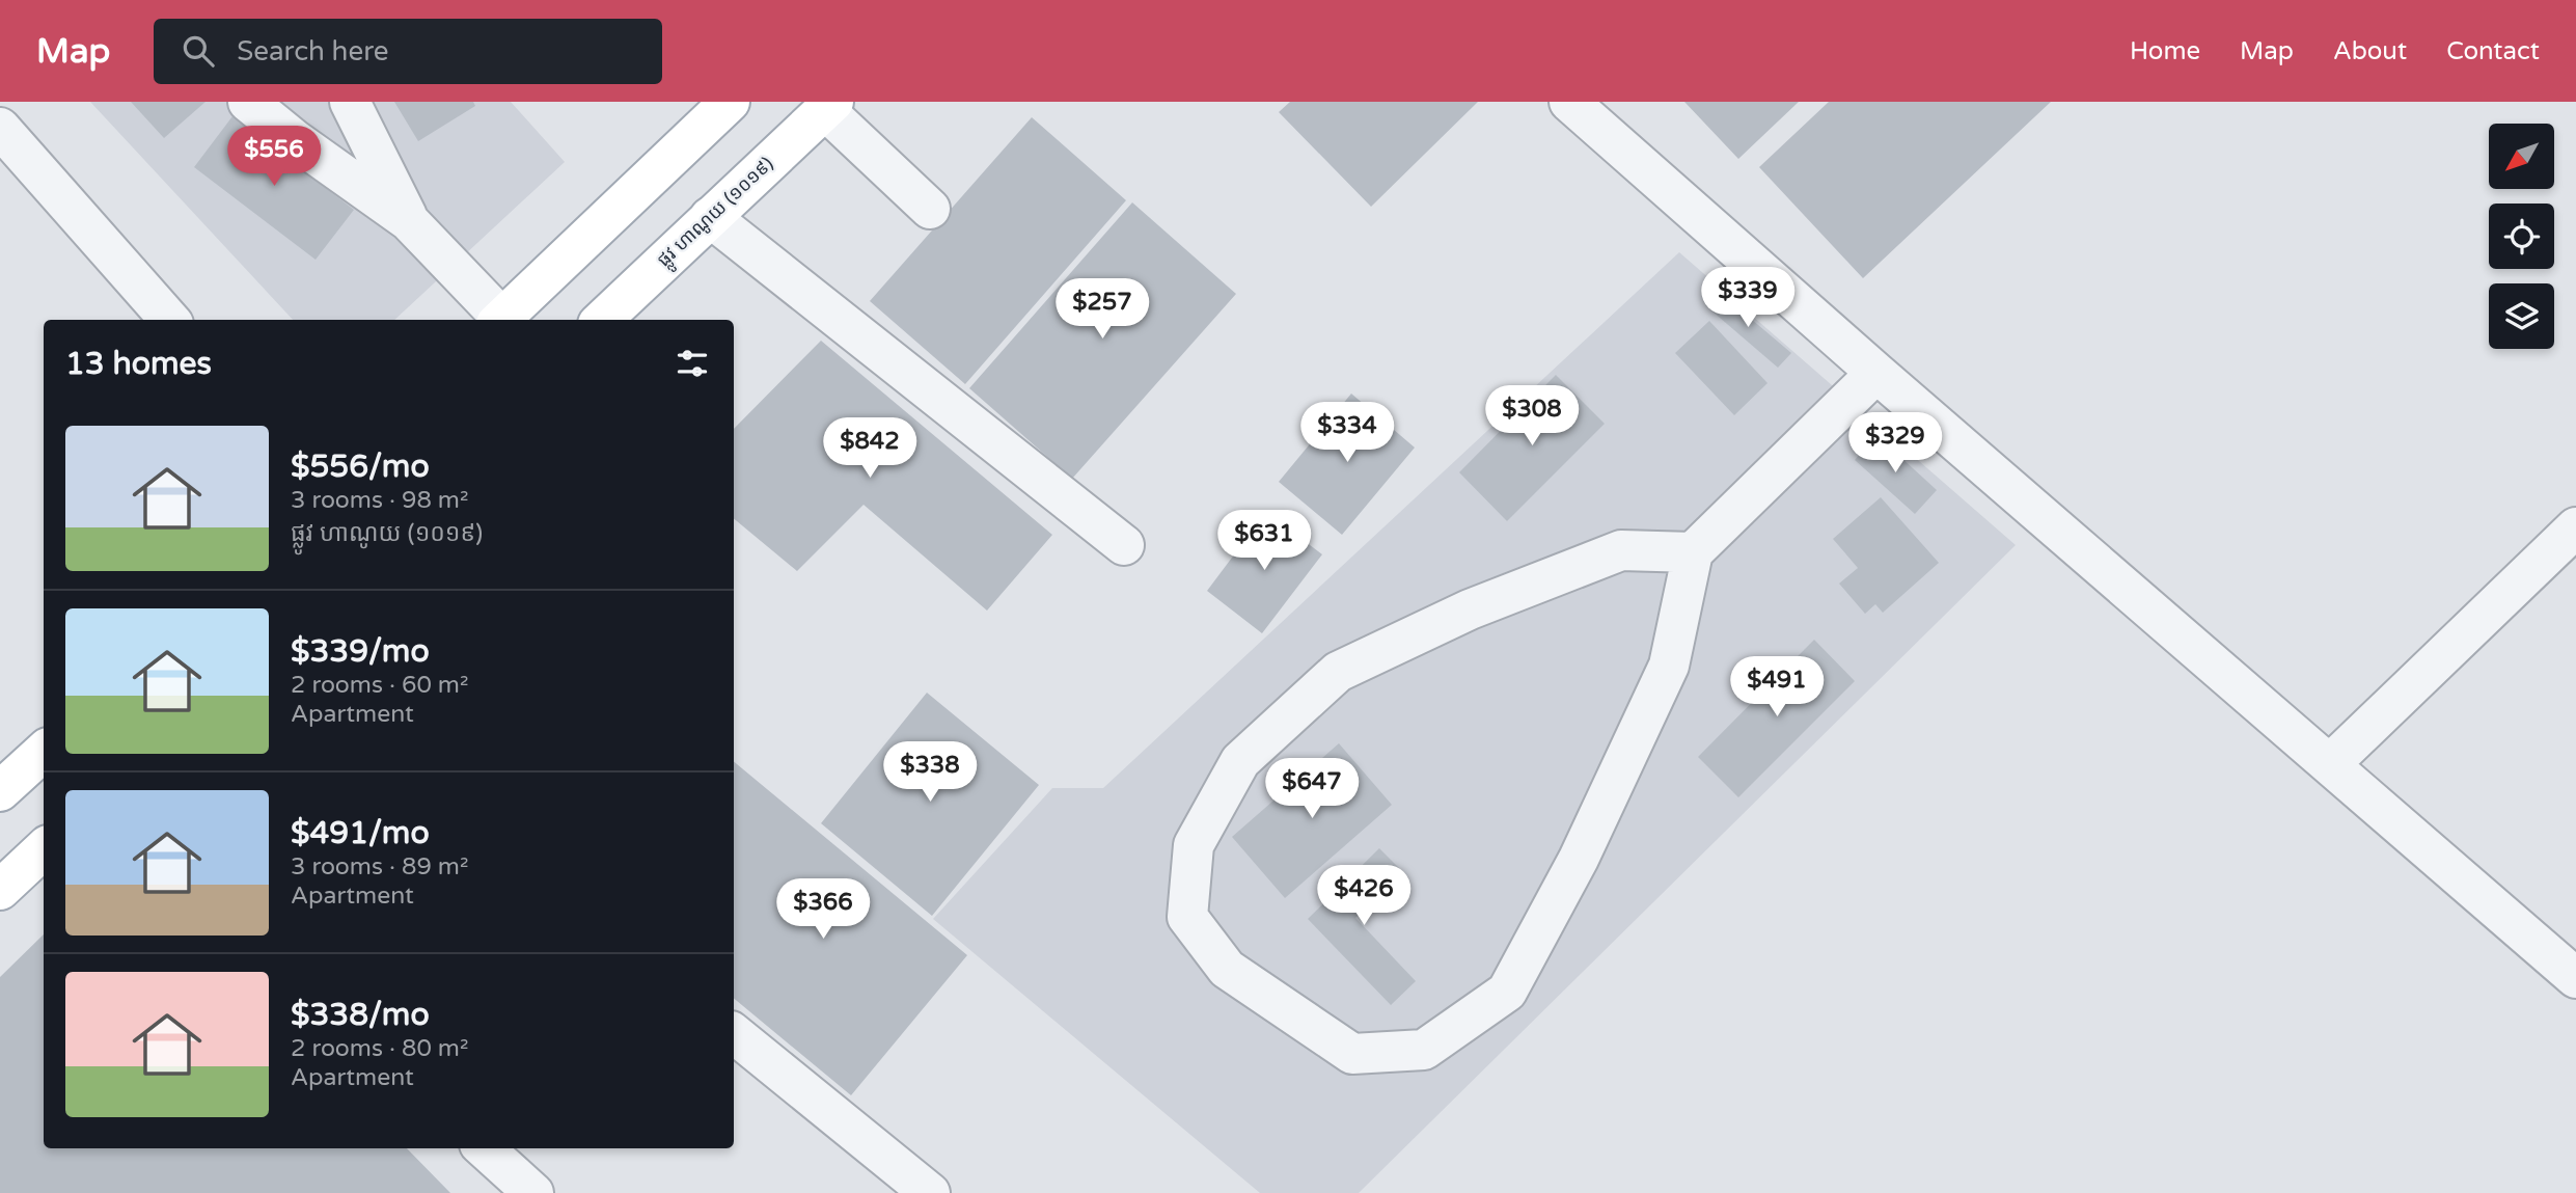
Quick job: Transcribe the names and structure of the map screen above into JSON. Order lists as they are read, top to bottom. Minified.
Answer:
{"streets":{"main road":["ផ្លូវ ហាណូយ (១០១៩)"]},"north":"bottom left","page":{"header":"Map","search":"Search here","nav":["Home","Map","About","Contact"],"price":["$556","$339","$257","$308","$334","$329","$842","$631","$491","$338","$647","$426","$366"],"heading":"13 homes","list":[{"name":"$556/mo","note":"3 rooms · 98 m² · ផ្លូវ ហាណូយ (១០១៩)"},{"name":"$339/mo","note":"2 rooms · 60 m² · Apartment"},{"name":"$491/mo","note":"3 rooms · 89 m² · Apartment"},{"name":"$338/mo","note":"2 rooms · 80 m² · Apartment"}]}}
